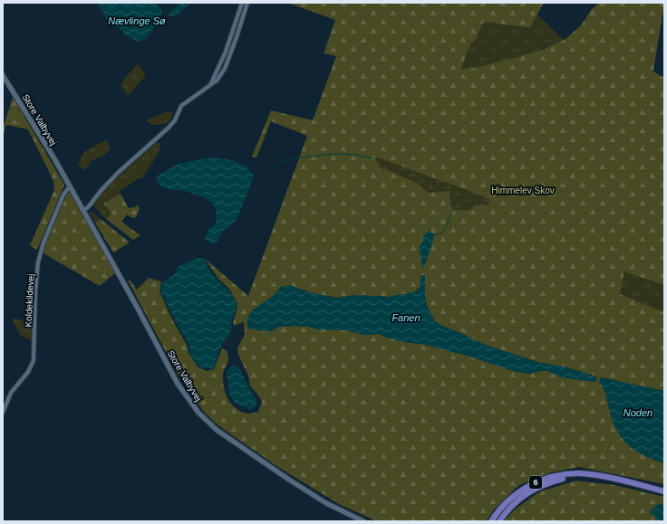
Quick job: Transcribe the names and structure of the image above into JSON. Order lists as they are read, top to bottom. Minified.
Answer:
{"streets":{"main road":["6"],"street":["Store Valbyvej","Koldekildevej"]},"crossings":[["Store Valbyvej","Koldekildevej"]],"water":["Nævlinge Sø","Fanen","Noden"],"parks":["Himmelev Skov"]}
